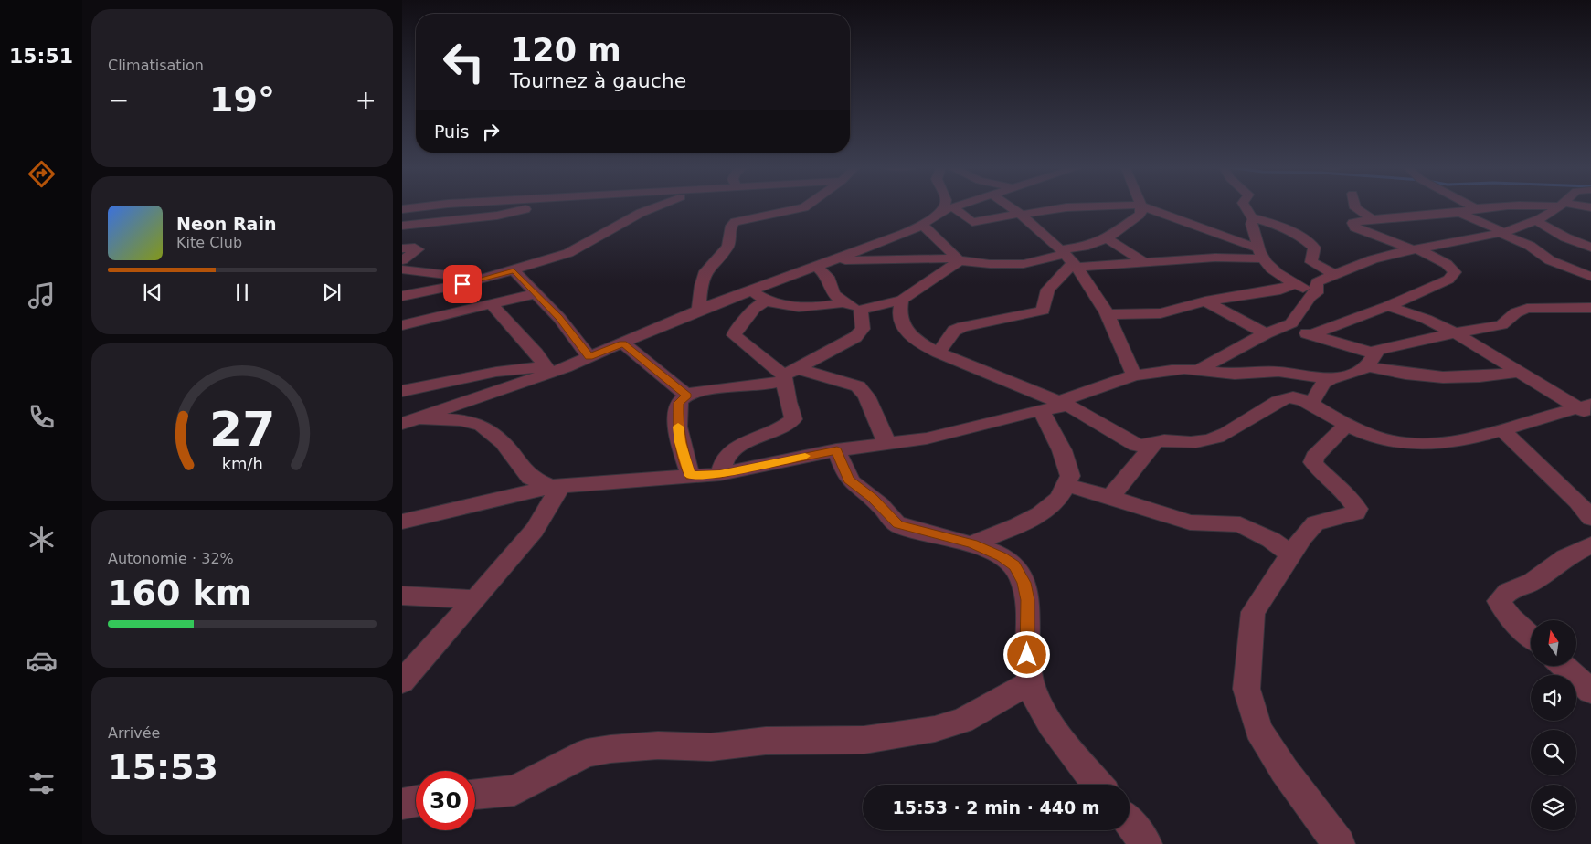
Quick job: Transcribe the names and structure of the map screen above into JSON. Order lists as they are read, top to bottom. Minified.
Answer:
{"north":"top","page":{"tabs":"15:51","tile":["Climatisation",["Autonomie · 32%","160 km"],["Arrivée","15:53"]],"turn":["120 m","Tournez à gauche"],"heat":["−","19°","+"],"then":"Puis","song":["Neon Rain","Kite Club"],"limit":"30","trip":"15:53 · 2 min · 440 m","gauge":["27","km/h"]}}
